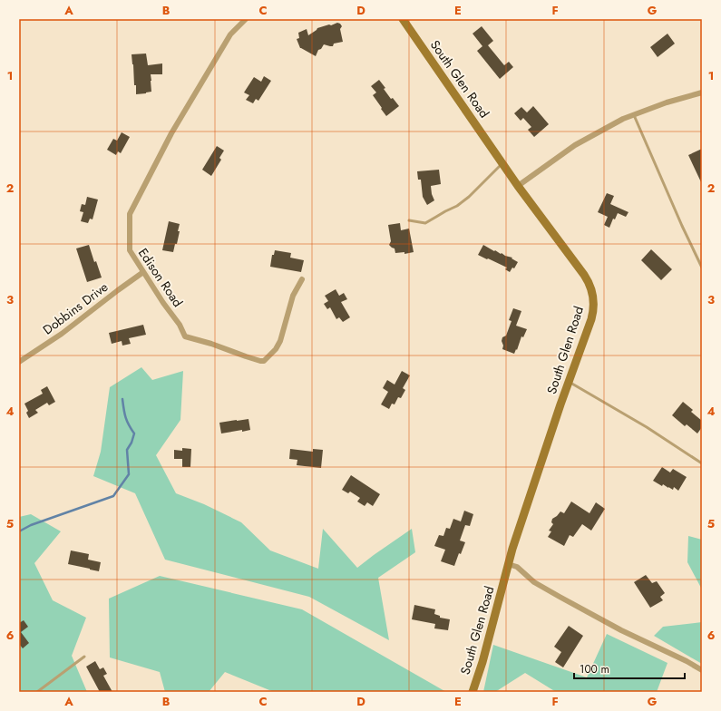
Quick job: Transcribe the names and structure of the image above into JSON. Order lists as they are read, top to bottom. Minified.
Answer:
{"streets":{"main road":["South Glen Road"],"street":["Edison Road","Dobbins Drive"]},"crossings":[["Edison Road","Dobbins Drive"]],"scale_bar":"100 m","grid":{"columns":["A","B","C","D","E","F","G"],"rows":["1","2","3","4","5","6"]}}
